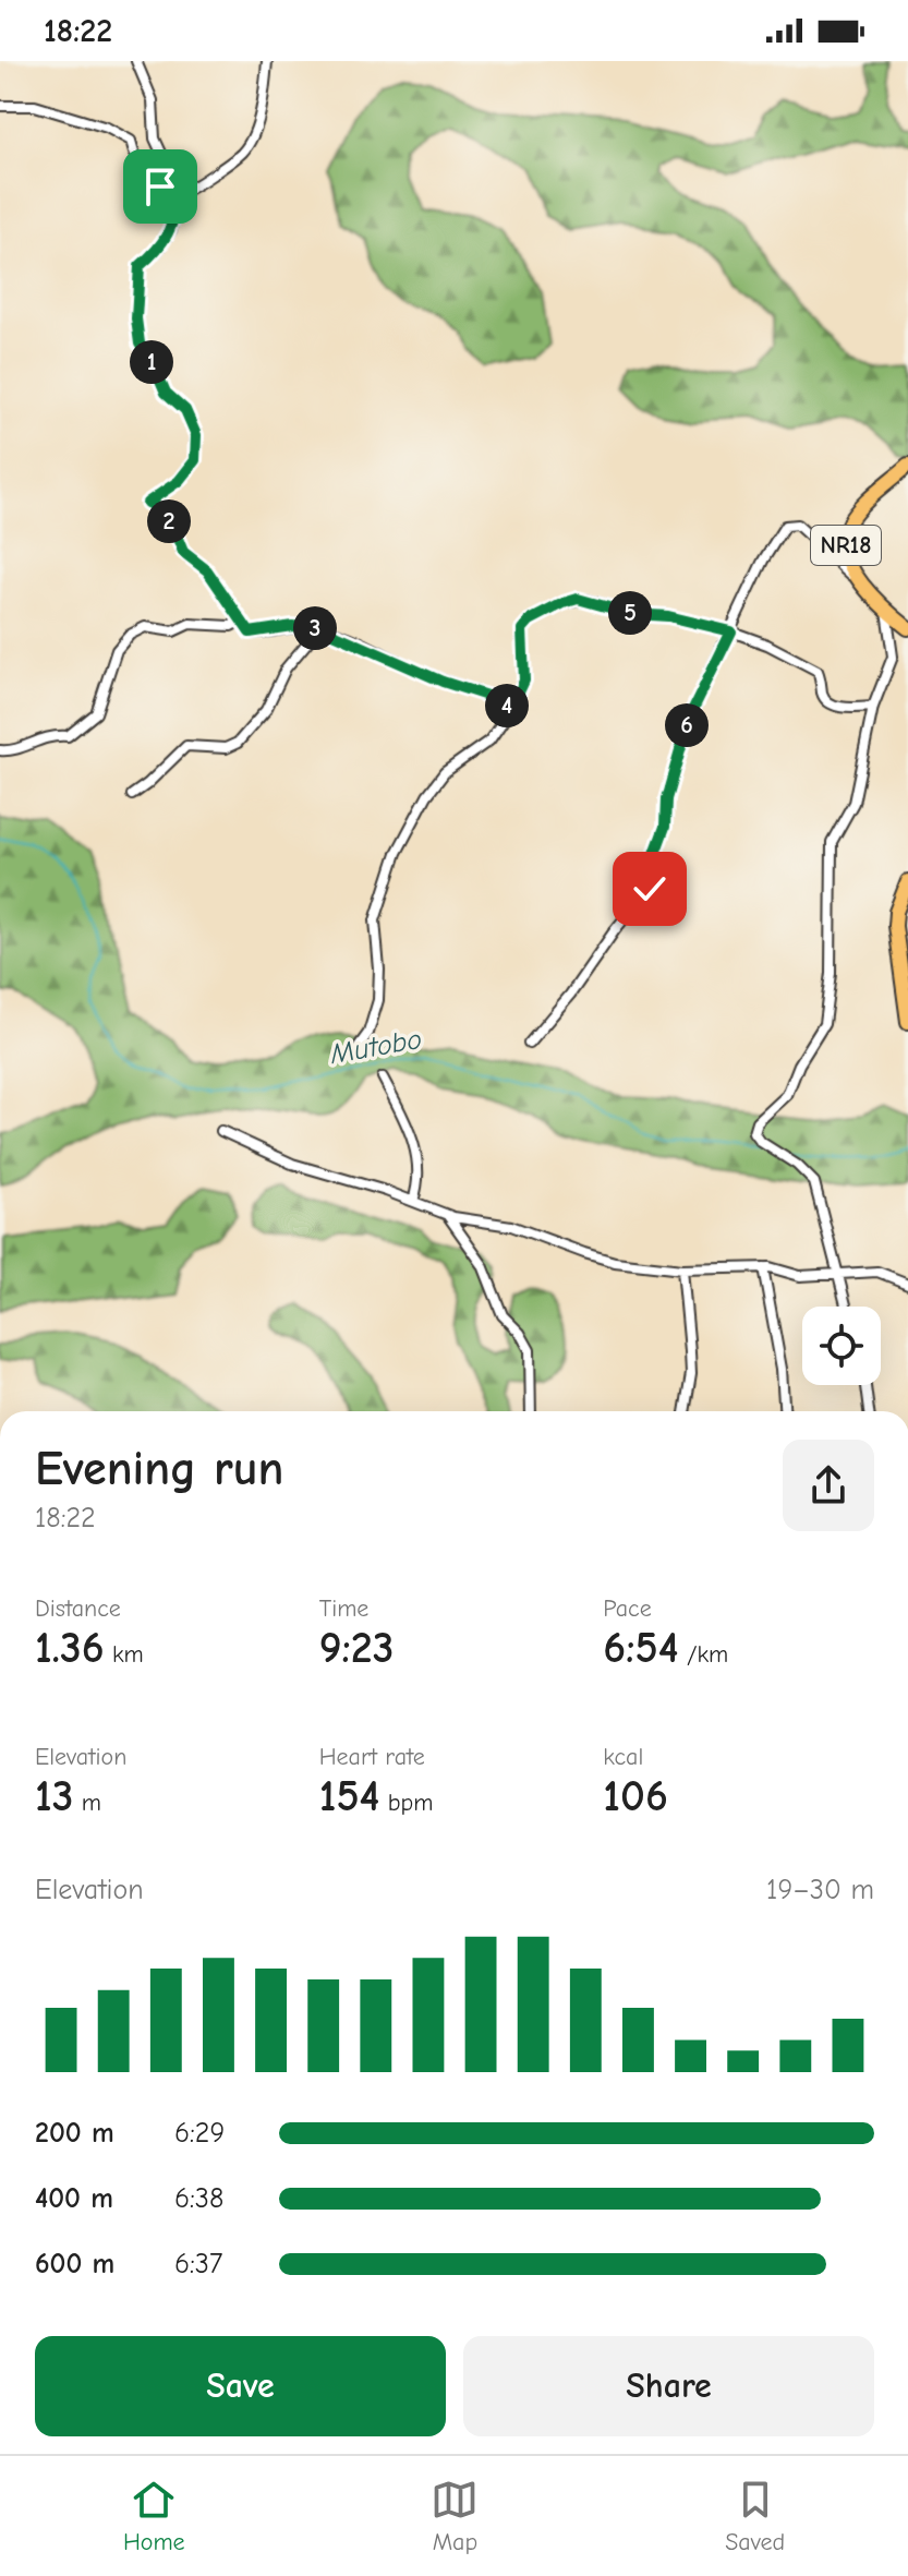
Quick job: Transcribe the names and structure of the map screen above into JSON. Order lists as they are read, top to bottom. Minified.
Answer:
{"streets":{"main road":["NR18"]},"water":["Mutobo"],"page":{"status":"18:22","pins":["1","2","5","3","4","6"],"heading":["Evening run","18:22"],"stats":[["Distance","1.36 km"],["Time","9:23"],["Pace","6:54 /km"],["Elevation","13 m"],["Heart rate","154 bpm"],["kcal","106"]],"chart":["Elevation","19–30 m"],"list":[{"name":"200 m","note":"6:29"},{"name":"400 m","note":"6:38"},{"name":"600 m","note":"6:37"}],"buttons":["Save","Share"],"tabs":["Home","Map","Saved"]}}
